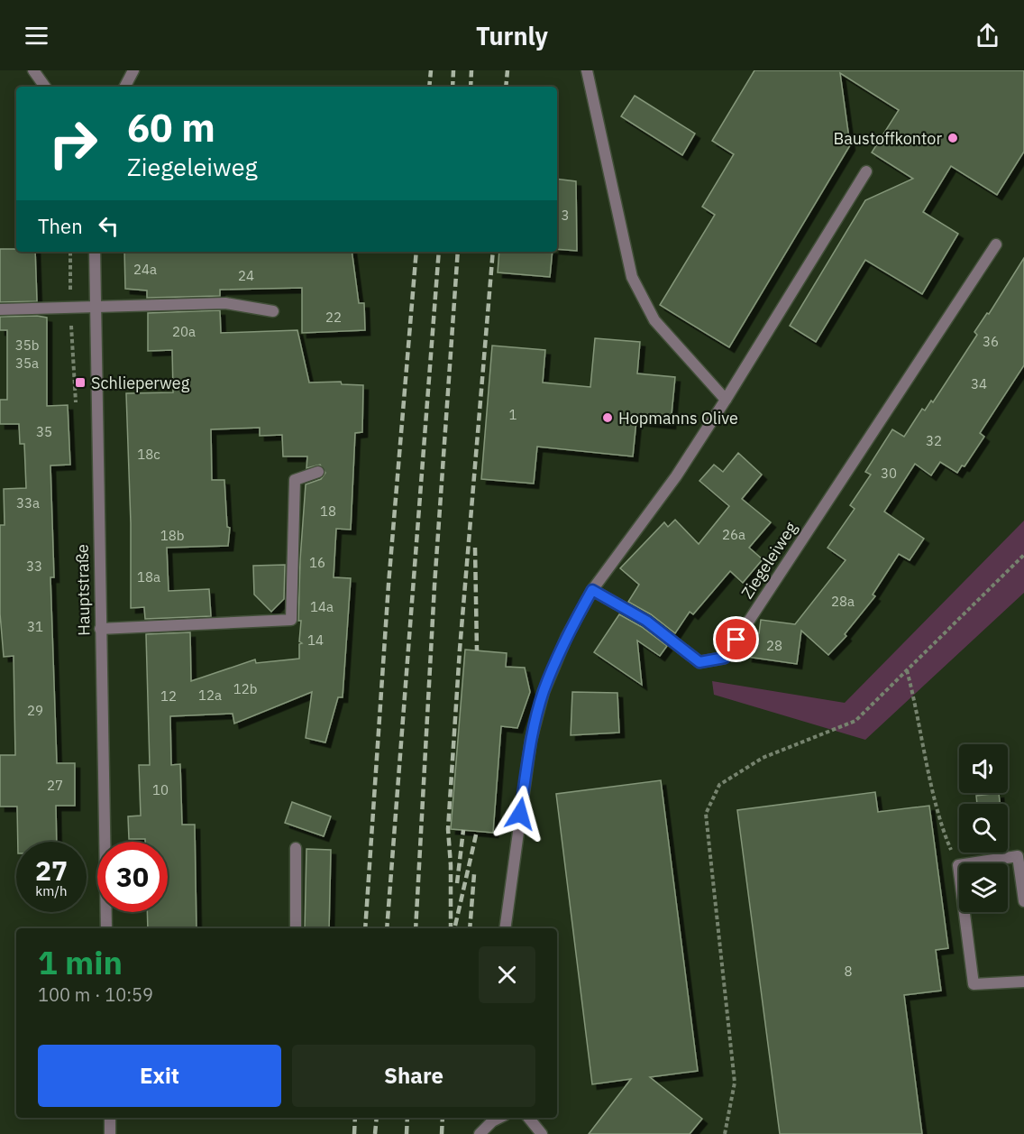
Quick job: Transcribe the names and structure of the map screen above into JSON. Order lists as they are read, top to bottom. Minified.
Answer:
{"streets":{"street":["Ziegeleiweg","Hauptstraße"]},"places":{"other":["Baustoffkontor","Hopmanns Olive"],"transit":["Schlieperweg"]},"house_numbers":["3","24a","24","22","20a","36","35b","35a","34","1","35","32","18c","30","33a","18","26a","18b","16","33","18a","28a","14a","31","14","28","12b","12a","12","29","27","10","8"],"page":{"header":"Turnly","turn":["60 m","Ziegeleiweg"],"then":"Then","speed":"27 km/h","limit":"30","heading":["1 min","100 m · 10:59"],"buttons":["Exit","Share"]}}
